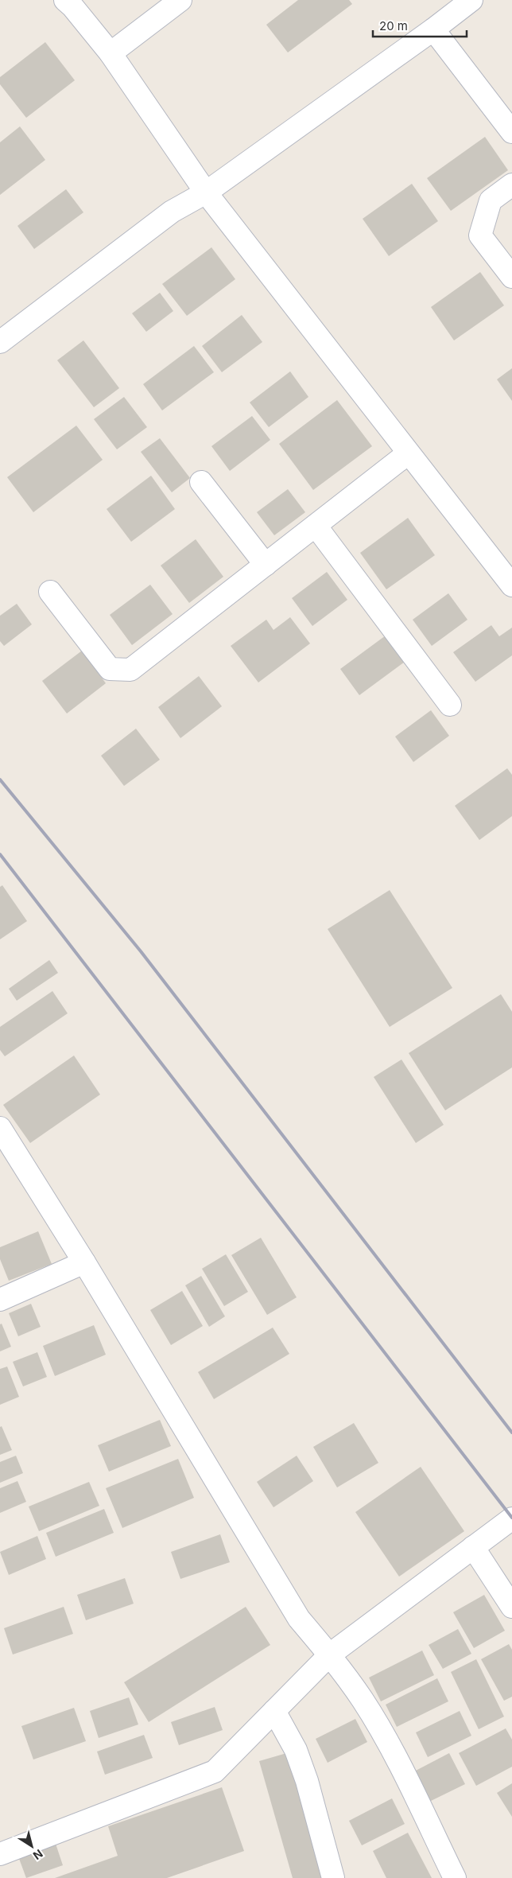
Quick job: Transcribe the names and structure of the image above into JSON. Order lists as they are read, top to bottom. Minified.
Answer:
{"scale_bar":"20 m","north":"bottom right"}
